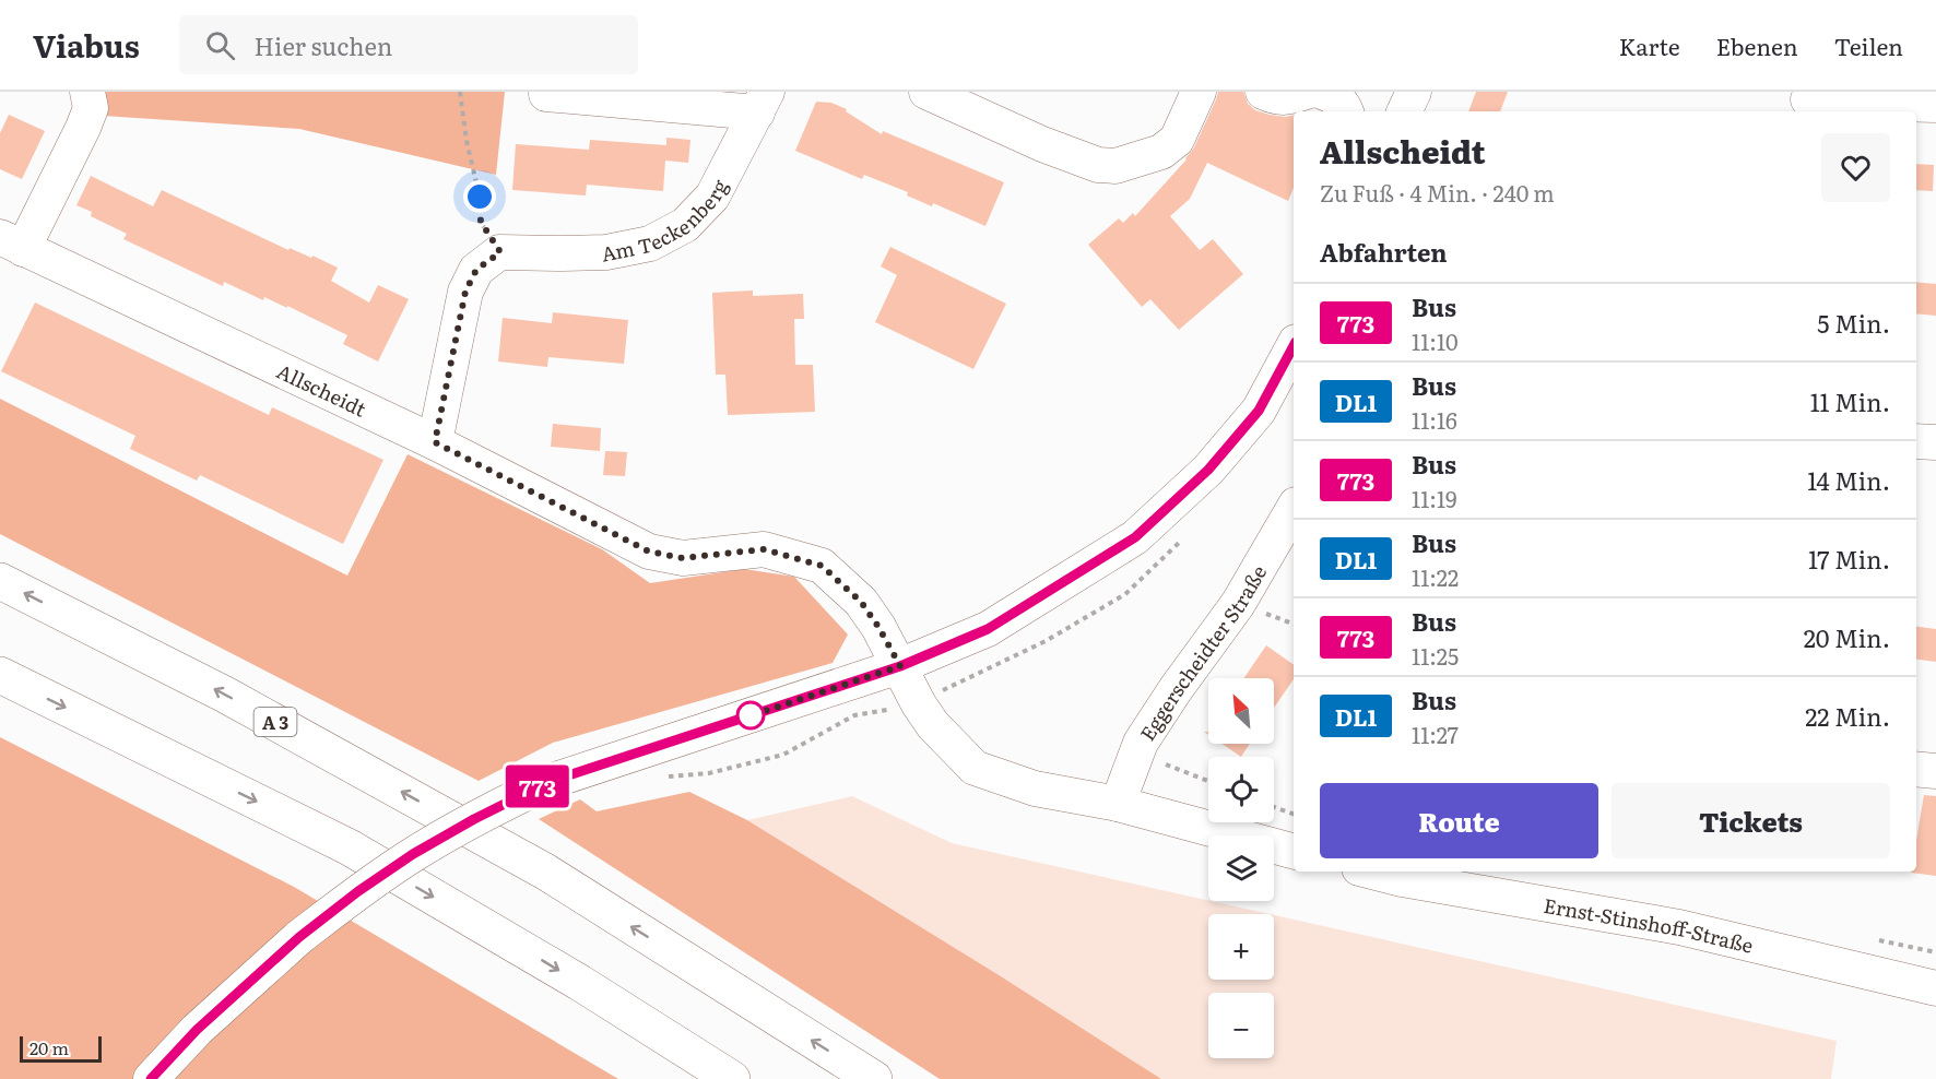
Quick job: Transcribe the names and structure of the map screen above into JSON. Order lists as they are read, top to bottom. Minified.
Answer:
{"streets":{"highway":["A 3"],"street":["Am Teckenberg","Allscheidt","Eggerscheidter Straße","Ernst-Stinshoff-Straße"]},"lines":["bus line 773"],"scale_bar":"20 m","north":"top left","page":{"header":"Viabus","search":"Hier suchen","nav":["Karte","Ebenen","Teilen"],"on_map":"773","heading":[["Allscheidt","Zu Fuß · 4 Min. · 240 m"],"Abfahrten"],"list":[{"mark":"773","name":"Bus","note":"11:10","value":"5 Min."},{"mark":"DL1","name":"Bus","note":"11:16","value":"11 Min."},{"mark":"773","name":"Bus","note":"11:19","value":"14 Min."},{"mark":"DL1","name":"Bus","note":"11:22","value":"17 Min."},{"mark":"773","name":"Bus","note":"11:25","value":"20 Min."},{"mark":"DL1","name":"Bus","note":"11:27","value":"22 Min."}],"map_buttons":["+","−"],"buttons":["Route","Tickets"],"scale":"20 m"}}
